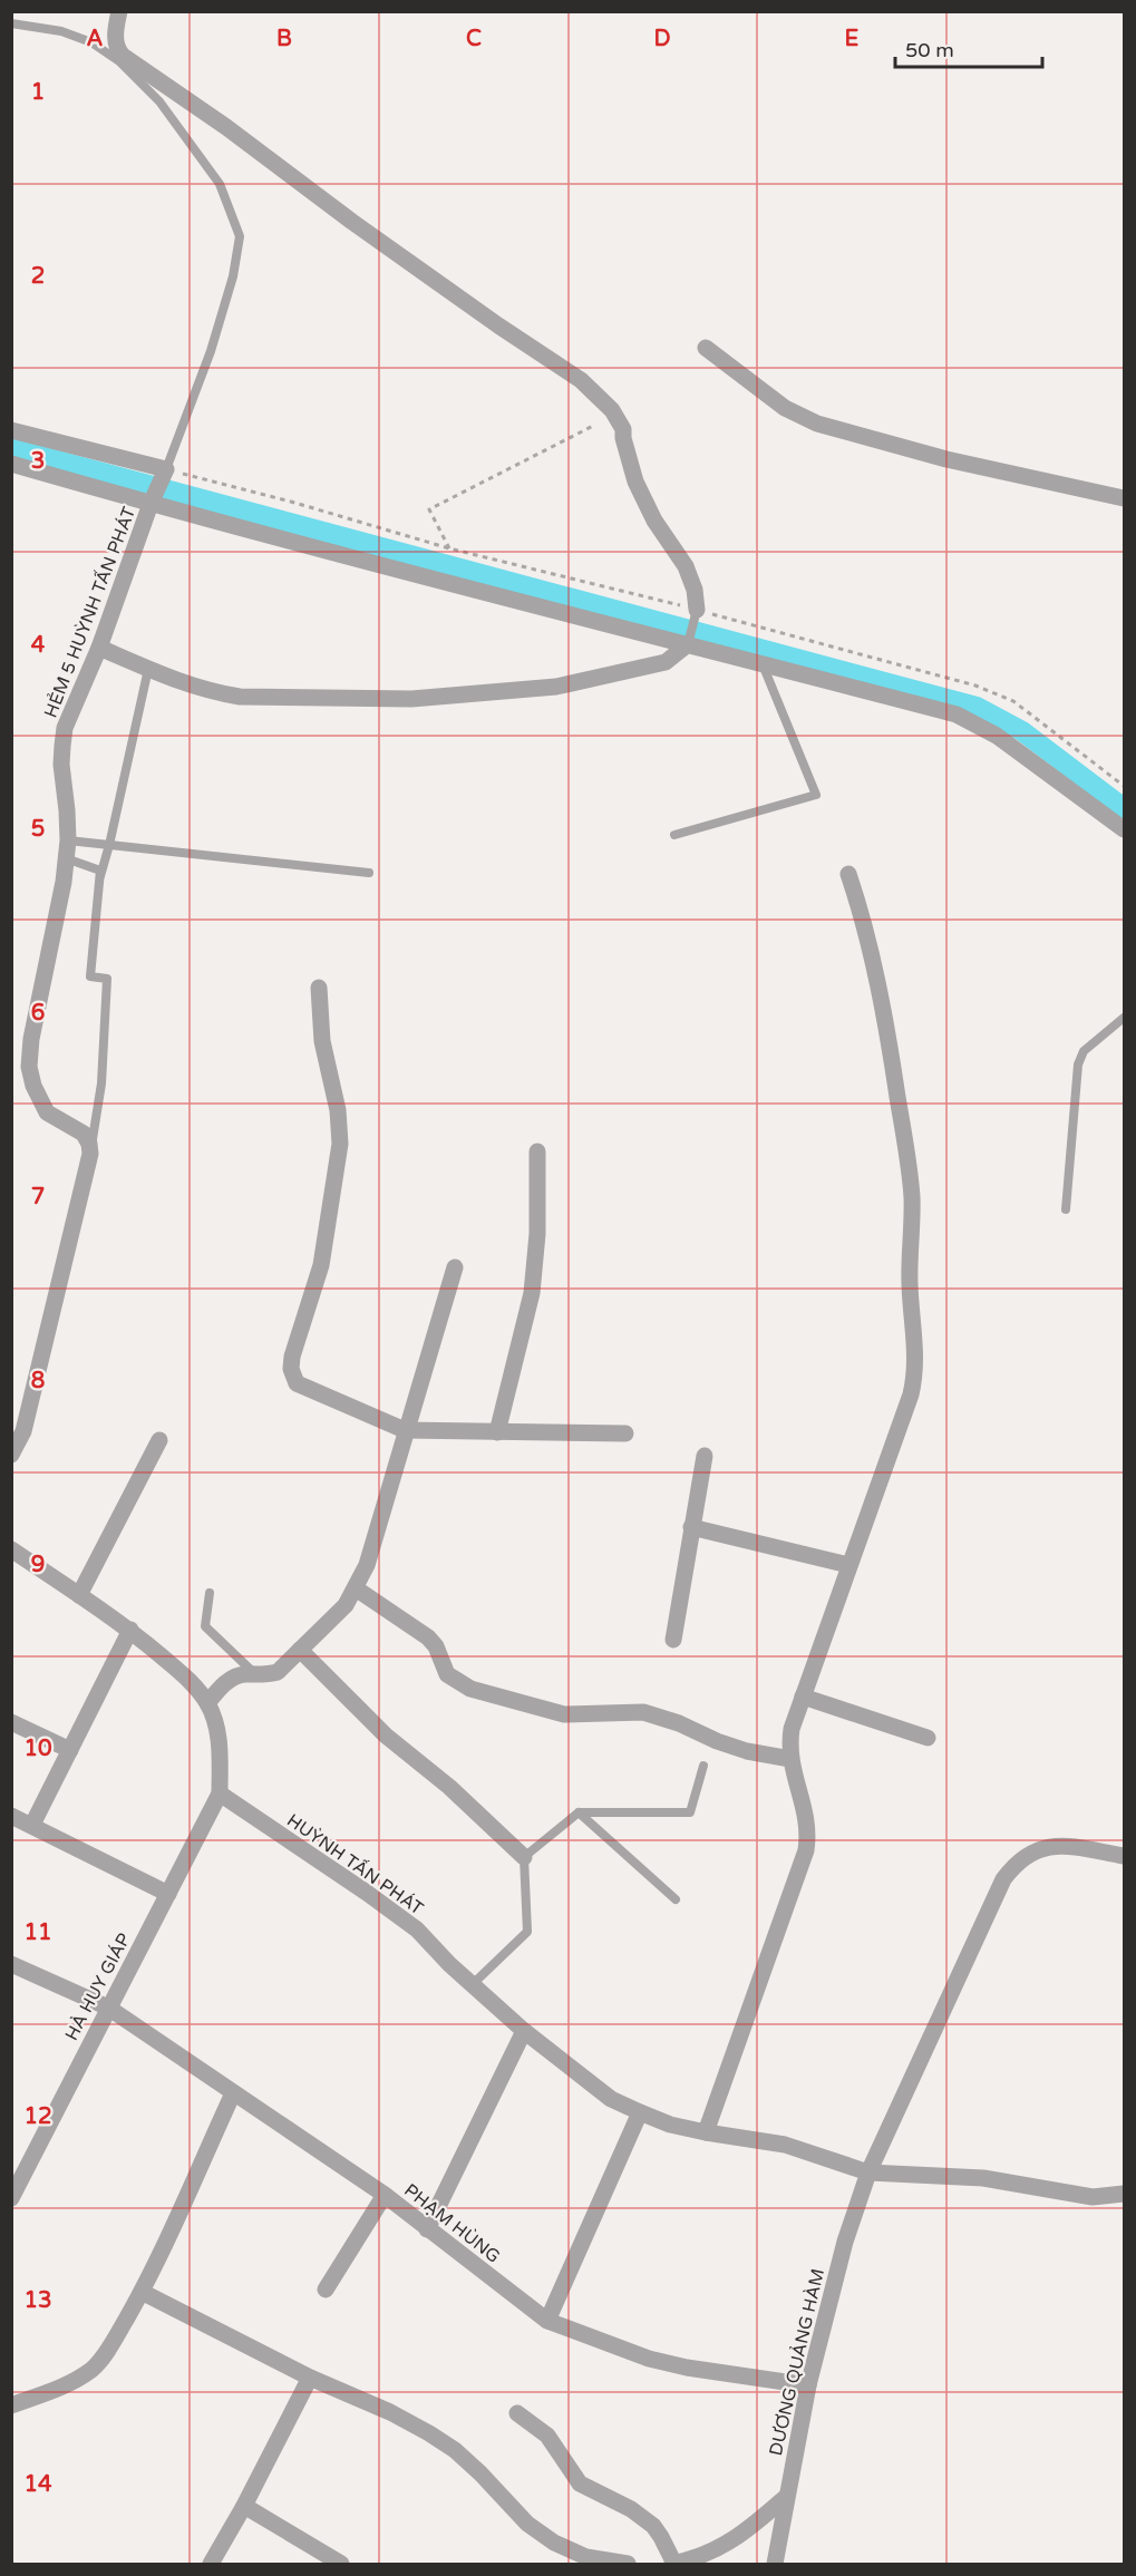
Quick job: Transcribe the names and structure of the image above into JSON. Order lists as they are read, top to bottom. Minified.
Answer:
{"streets":{"street":["HẺM 5 HUỲNH TẤN PHÁT","HUỲNH TẤN PHÁT","HÀ HUY GIÁP","PHẠM HÙNG","DƯƠNG QUẢNG HÀM"]},"crossings":[["HUỲNH TẤN PHÁT","HÀ HUY GIÁP"],["HUỲNH TẤN PHÁT","DƯƠNG QUẢNG HÀM"],["HÀ HUY GIÁP","PHẠM HÙNG"],["PHẠM HÙNG","DƯƠNG QUẢNG HÀM"]],"scale_bar":"50 m","grid":{"columns":["A","B","C","D","E"],"rows":["1","2","3","4","5","6","7","8","9","10","11","12","13","14"]}}
